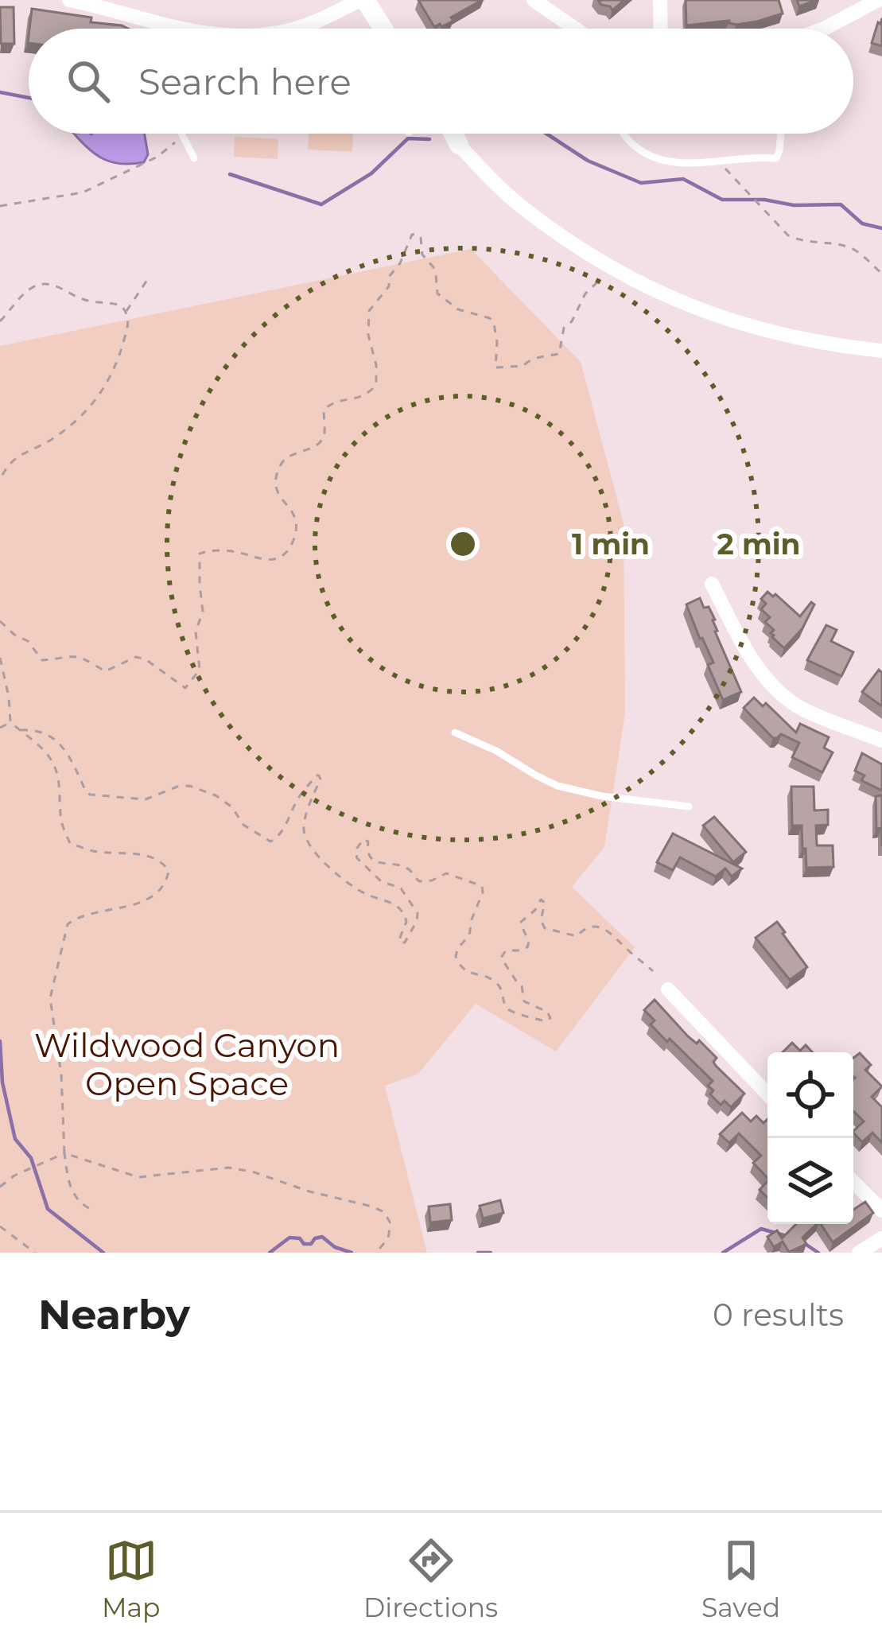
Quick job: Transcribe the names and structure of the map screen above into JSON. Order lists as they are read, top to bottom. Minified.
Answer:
{"parks":["Wildwood Canyon Open Space"],"page":{"search":"Search here","heading":["Nearby","0 results"],"nav":["Map","Directions","Saved"]},"rings":["1 min","2 min"]}
